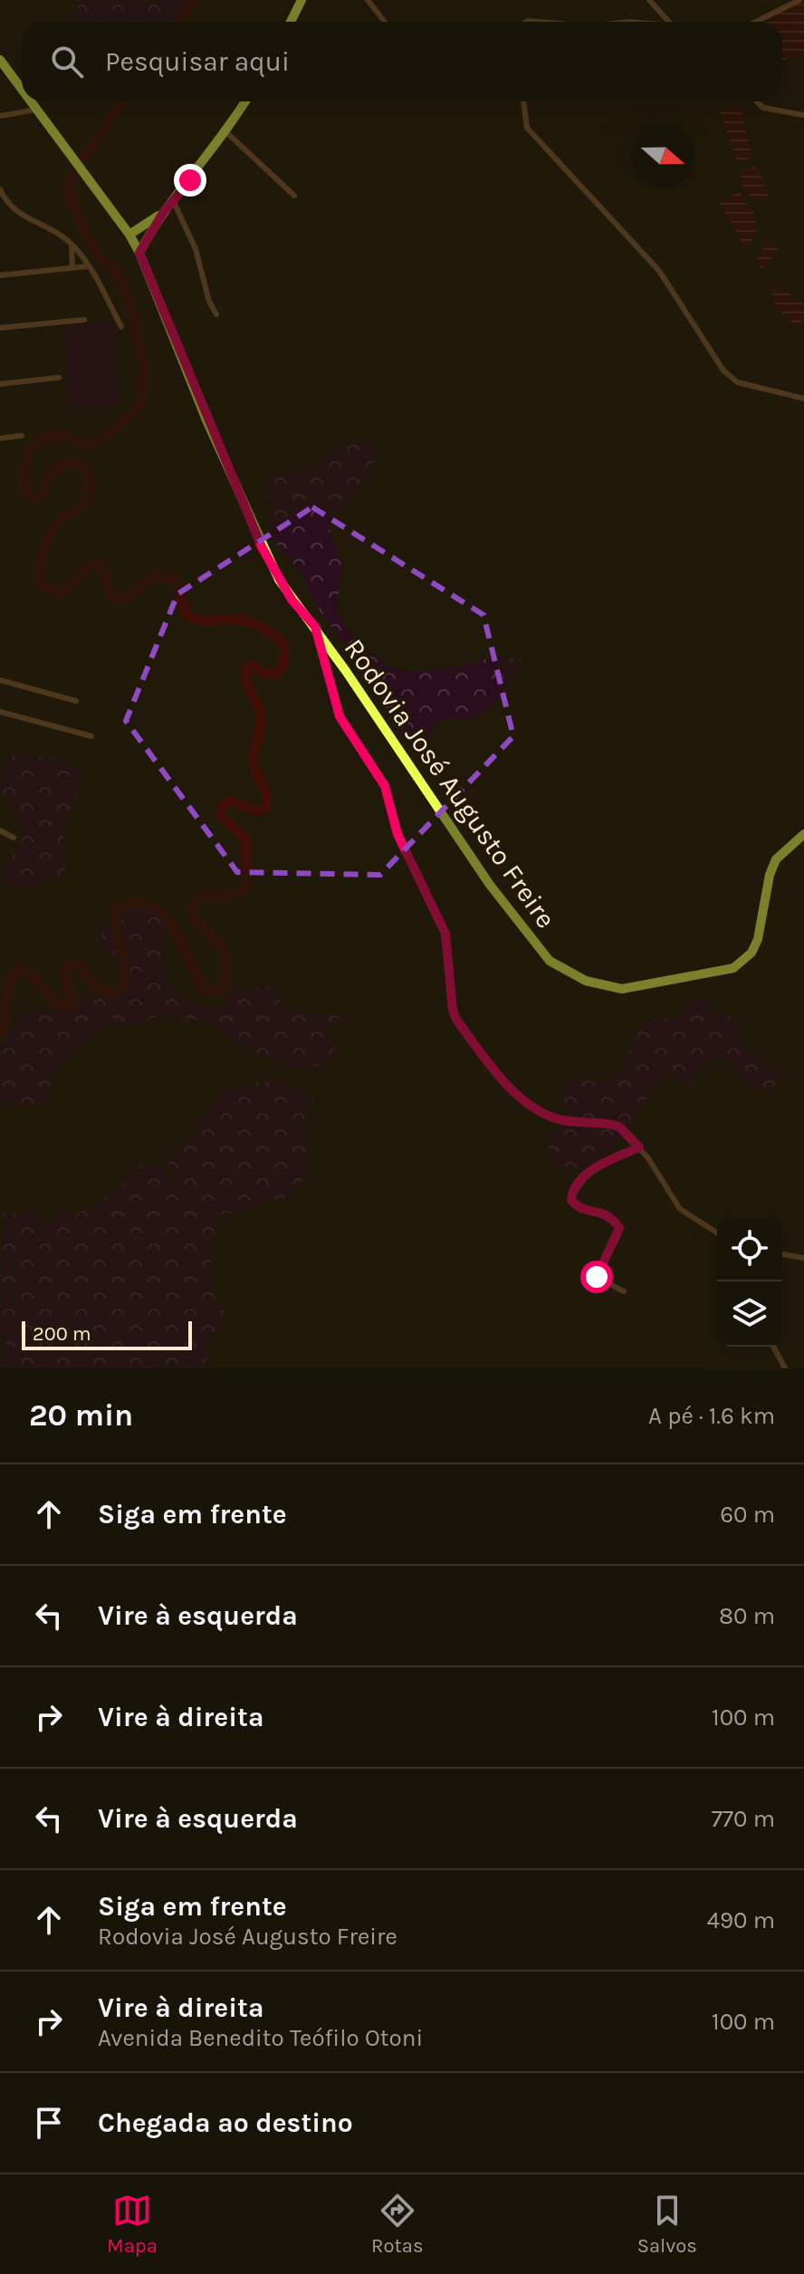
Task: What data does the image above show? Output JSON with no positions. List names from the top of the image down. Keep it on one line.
{"streets":{"main road":["Rodovia José Augusto Freire"]},"scale_bar":"200 m","north":"right","page":{"search":"Pesquisar aqui","scale":"200 m","heading":["20 min","A pé · 1.6 km"],"list":[["Siga em frente","60 m"],["Vire à esquerda","80 m"],["Vire à direita","100 m"],["Vire à esquerda","770 m"],["Siga em frente","Rodovia José Augusto Freire","490 m"],["Vire à direita","Avenida Benedito Teófilo Otoni","100 m"],"Chegada ao destino"],"nav":["Mapa","Rotas","Salvos"]}}
